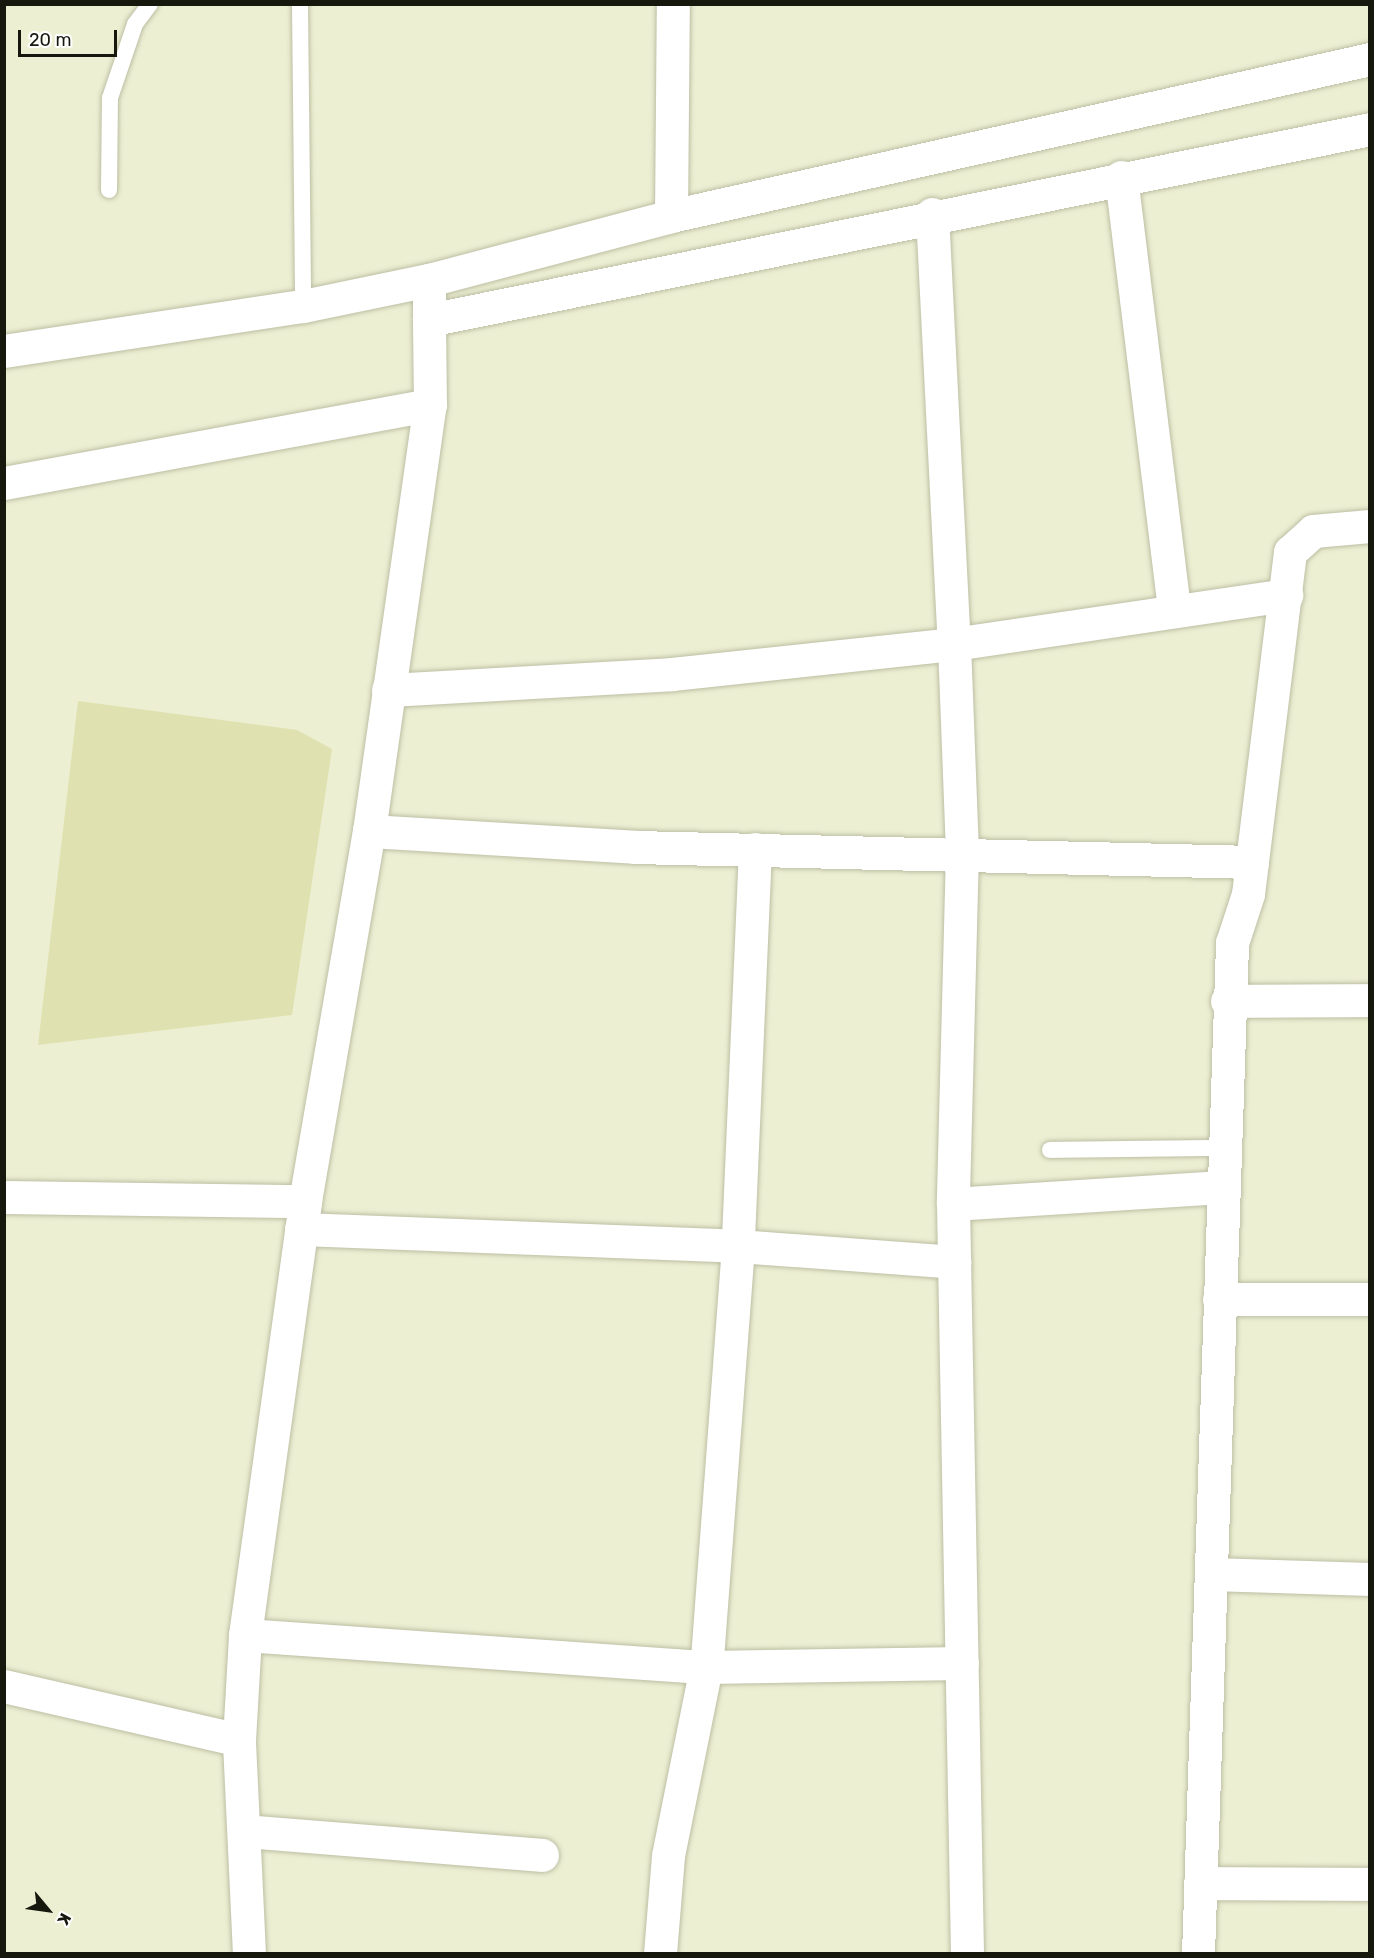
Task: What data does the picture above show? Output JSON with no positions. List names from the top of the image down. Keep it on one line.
{"scale_bar":"20 m","north":"bottom right"}
